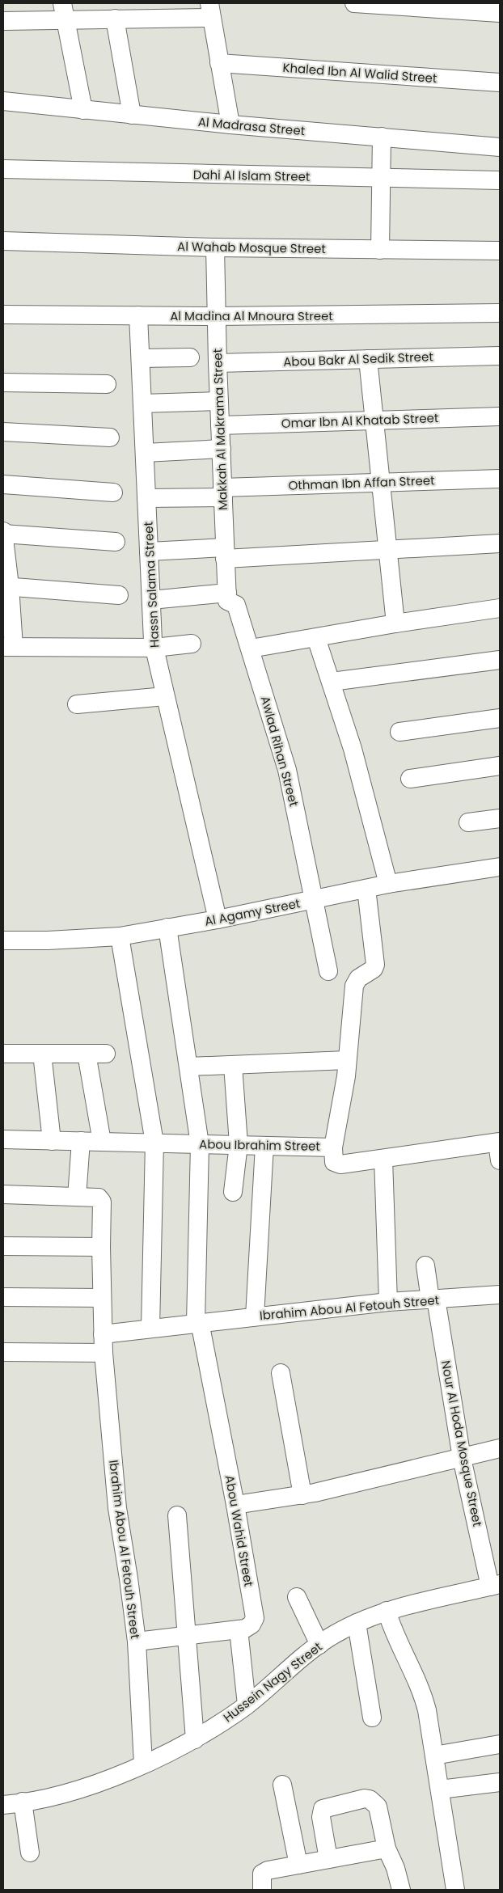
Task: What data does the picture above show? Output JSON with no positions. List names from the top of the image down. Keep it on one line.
{"streets":{"street":["Khaled Ibn Al Walid Street","Al Madrasa Street","Dahi Al Islam Street","Al Wahab Mosque Street","Al Madina Al Mnoura Street","Abou Bakr Al Sedik Street","Omar Ibn Al Khatab Street","Makkah Al Makrama Street","Othman Ibn Affan Street","Hassn Salama Street","Awlad Rihan Street","Al Agamy Street","Abou Ibrahim Street","Ibrahim Abou Al Fetouh Street","Nour Al Hoda Mosque Street","Abou Wahid Street","Hussein Nagy Street"]},"crossings":[["Al Wahab Mosque Street","Makkah Al Makrama Street"],["Al Madina Al Mnoura Street","Makkah Al Makrama Street"],["Al Madina Al Mnoura Street","Hassn Salama Street"],["Abou Bakr Al Sedik Street","Makkah Al Makrama Street"],["Omar Ibn Al Khatab Street","Makkah Al Makrama Street"],["Makkah Al Makrama Street","Othman Ibn Affan Street"],["Makkah Al Makrama Street","Awlad Rihan Street"],["Othman Ibn Affan Street","Hassn Salama Street"],["Hassn Salama Street","Al Agamy Street"],["Awlad Rihan Street","Al Agamy Street"],["Al Agamy Street","Abou Wahid Street"],["Abou Ibrahim Street","Abou Wahid Street"],["Ibrahim Abou Al Fetouh Street","Nour Al Hoda Mosque Street"],["Ibrahim Abou Al Fetouh Street","Abou Wahid Street"],["Ibrahim Abou Al Fetouh Street","Hussein Nagy Street"],["Nour Al Hoda Mosque Street","Hussein Nagy Street"]]}
